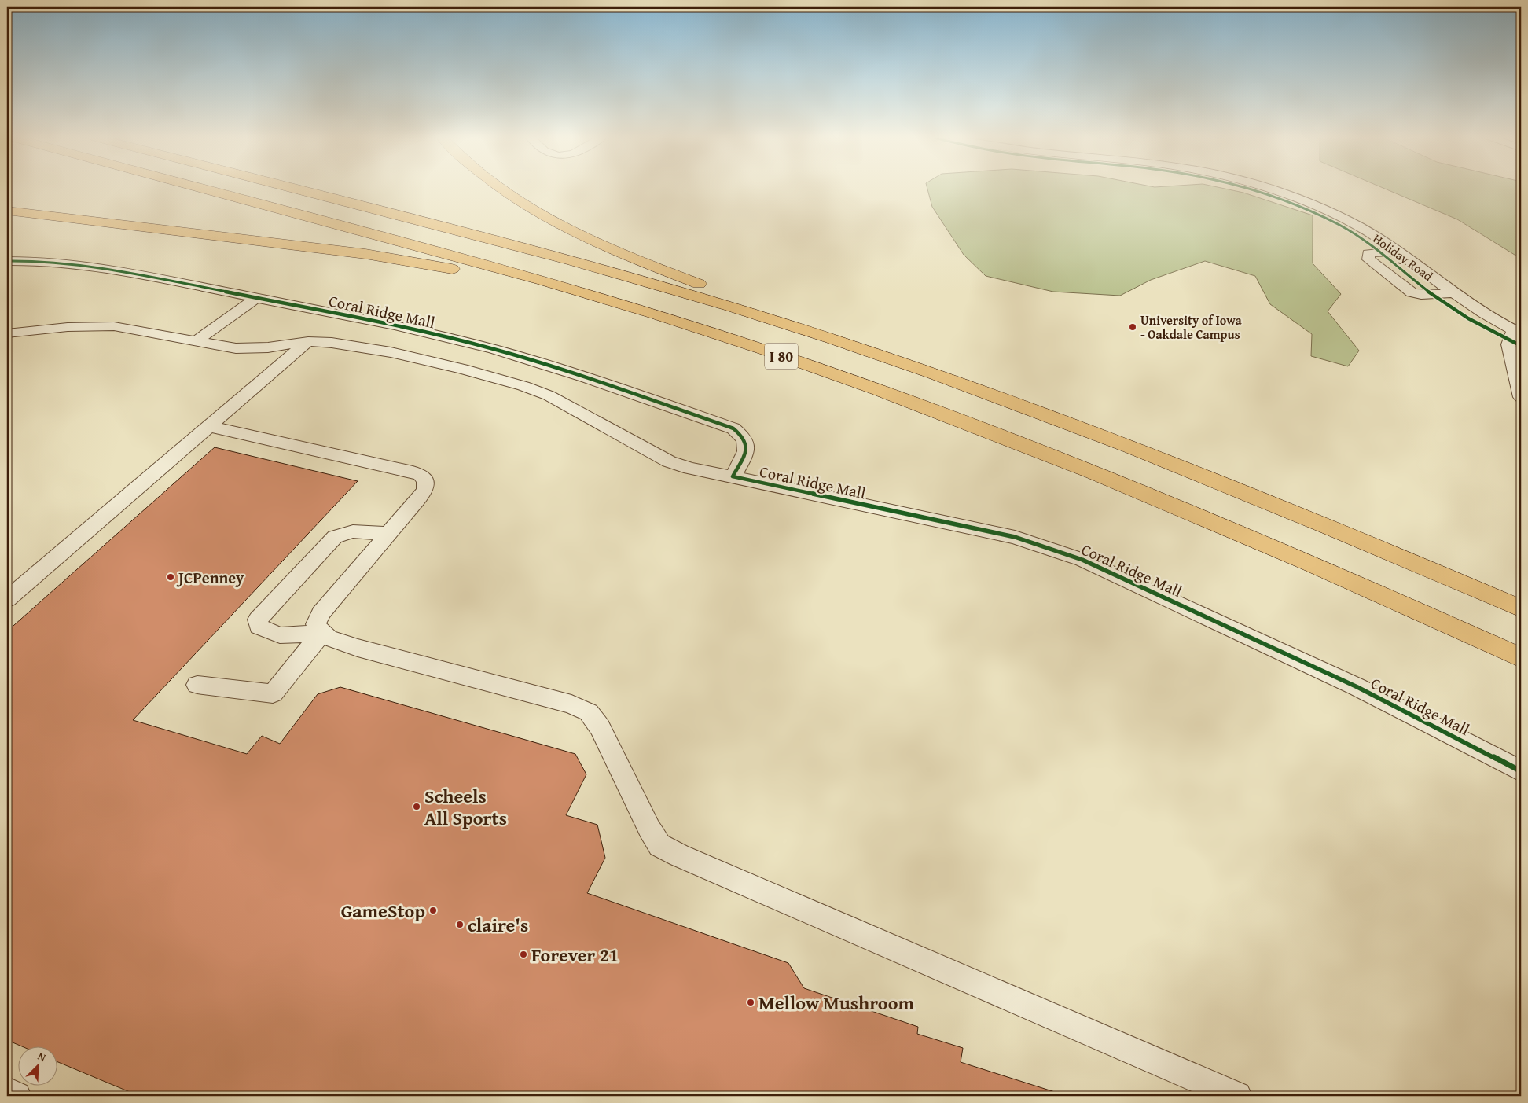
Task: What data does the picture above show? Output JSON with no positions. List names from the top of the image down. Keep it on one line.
{"streets":{"highway":["I 80"],"street":["Holiday Road","Coral Ridge Mall"]},"places":["University of Iowa - Oakdale Campus","JCPenney","Scheels All Sports","GameStop","claire's","Forever 21","Mellow Mushroom"],"north":"top right"}
